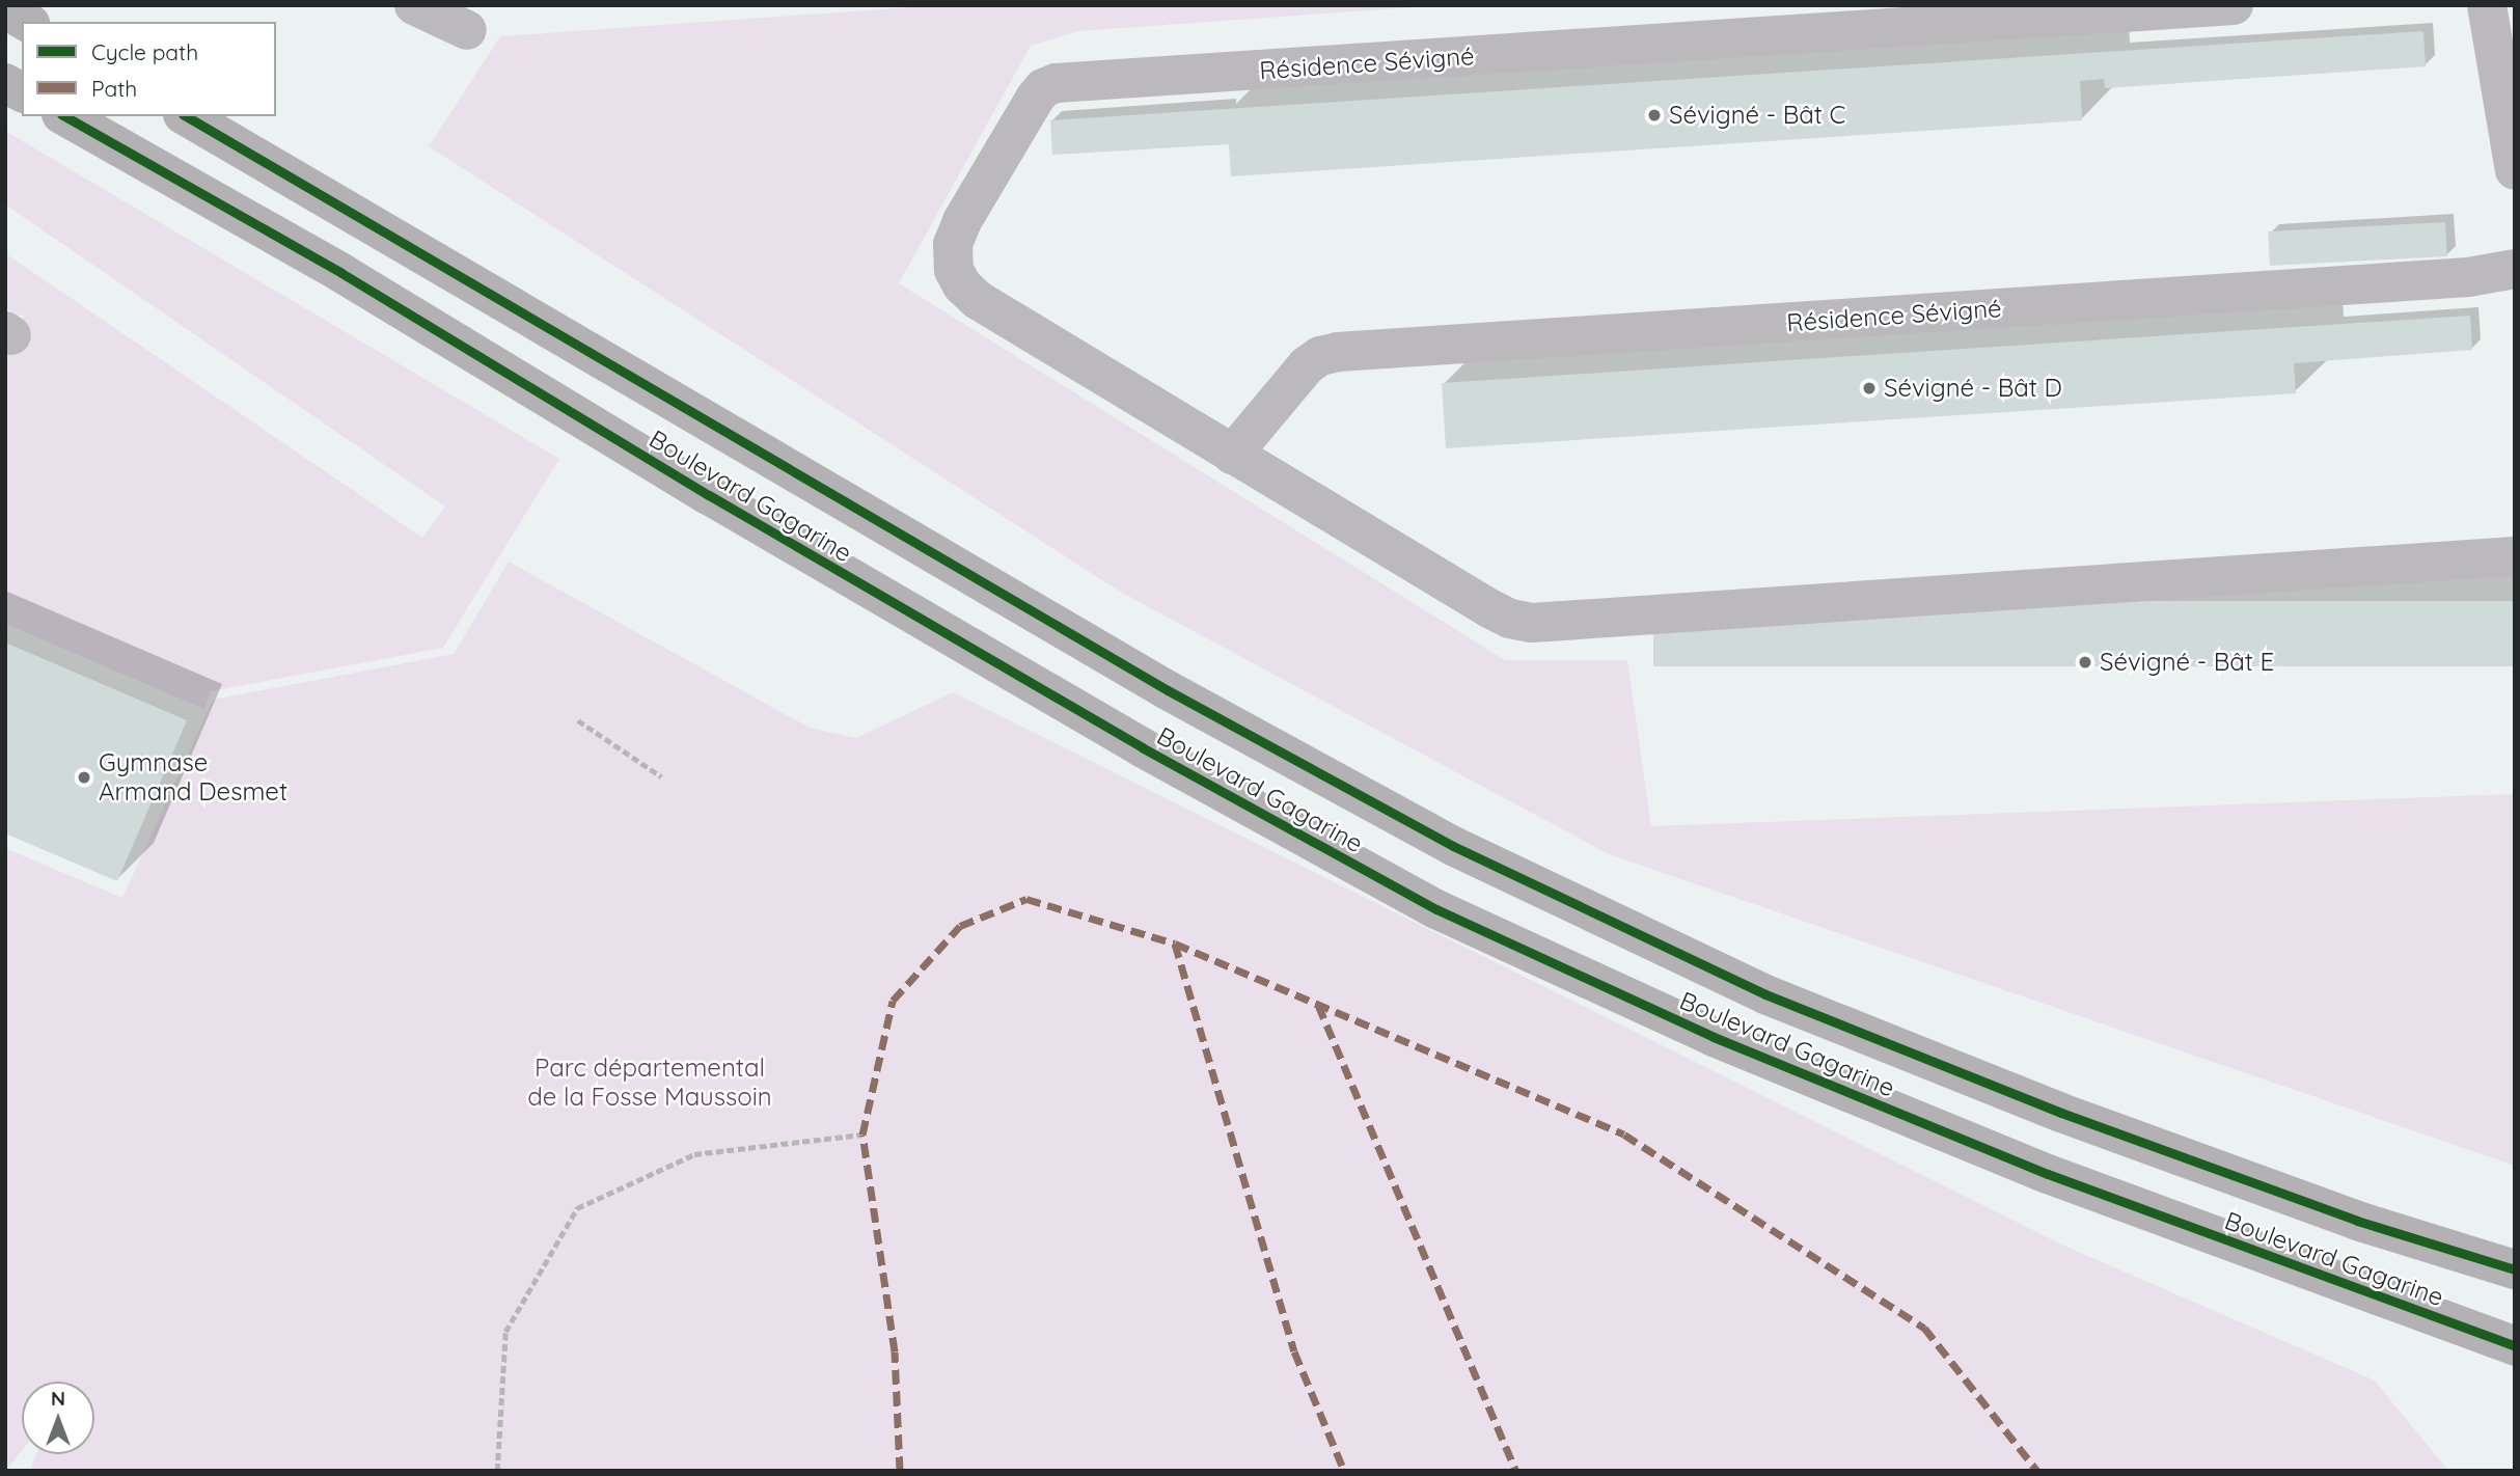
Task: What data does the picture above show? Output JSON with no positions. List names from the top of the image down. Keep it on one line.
{"streets":{"main road":["Boulevard Gagarine"],"street":["Résidence Sévigné"]},"parks":["Parc départemental de la Fosse Maussoin"],"places":["Sévigné - Bât C","Sévigné - Bât D","Sévigné - Bât E","Gymnase Armand Desmet"],"legend":["Cycle path","Path"],"north":"top"}
